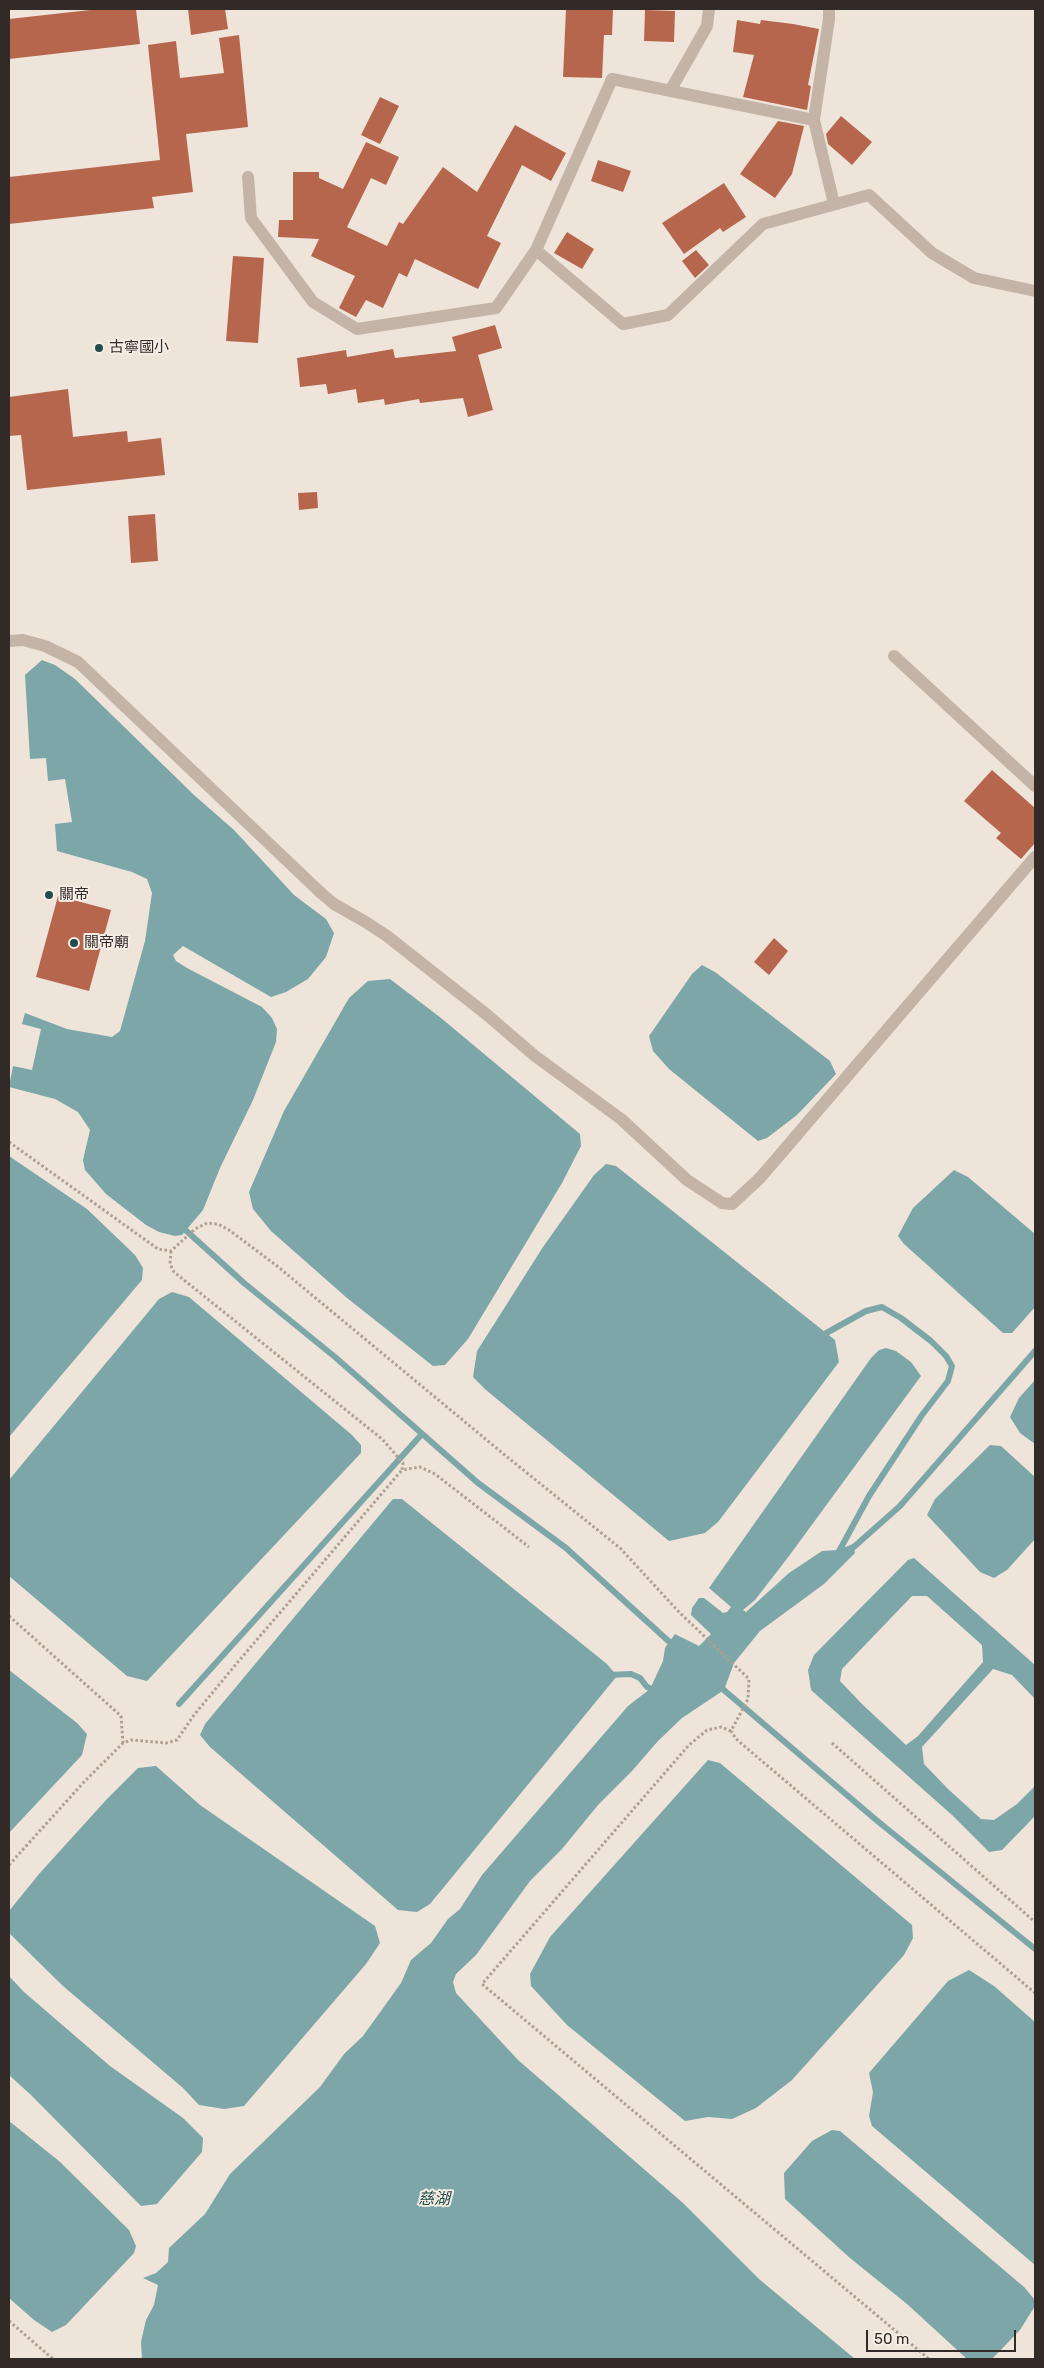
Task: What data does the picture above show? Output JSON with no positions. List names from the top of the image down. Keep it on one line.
{"water":["慈湖"],"places":["古寧國小","關帝","關帝廟"],"scale_bar":"50 m"}
